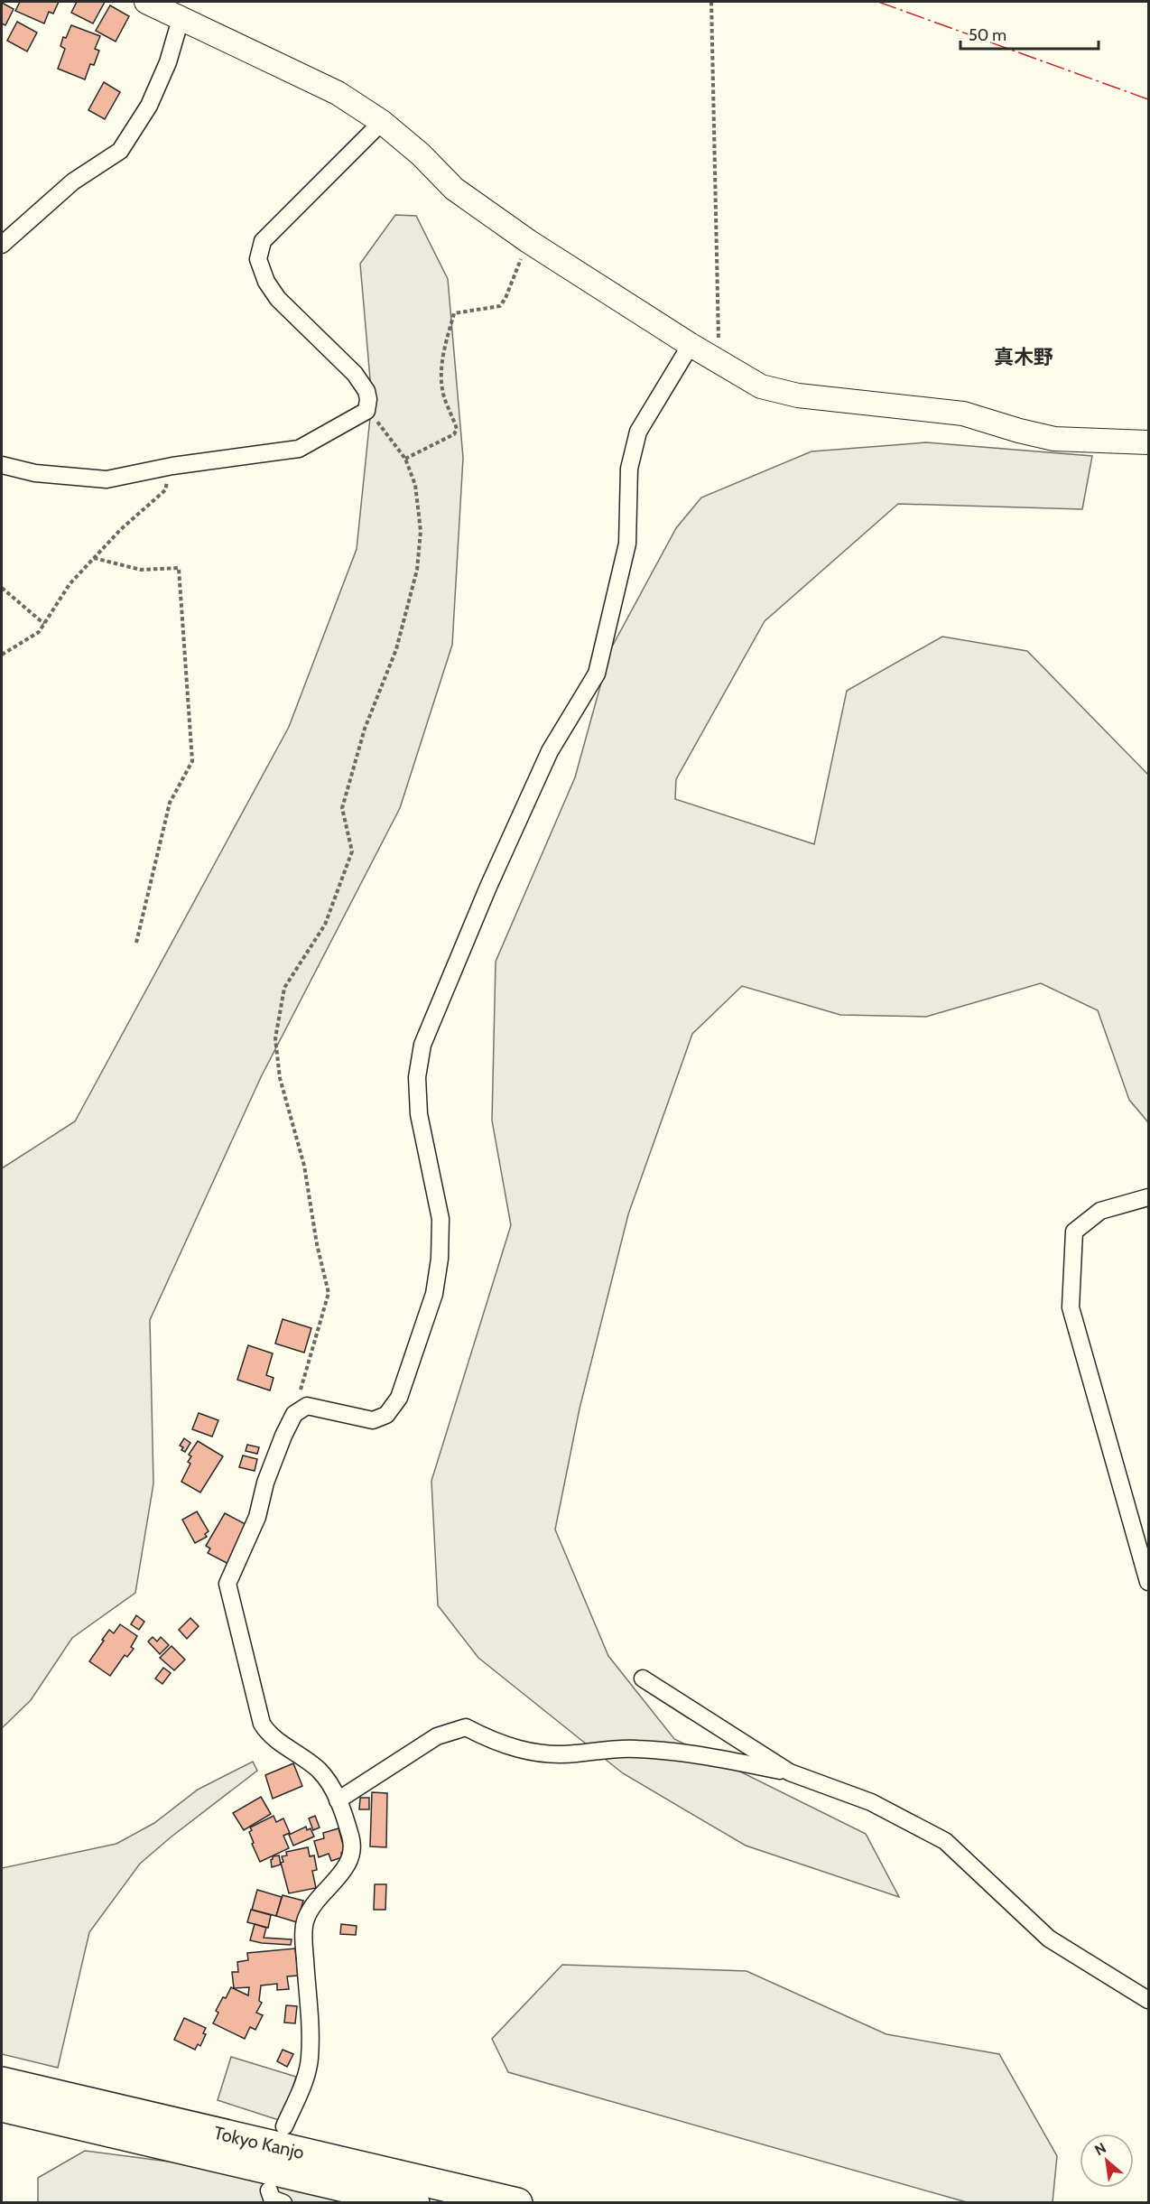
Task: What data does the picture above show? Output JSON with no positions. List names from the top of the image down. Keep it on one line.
{"streets":{"highway":["Tokyo Kanjo"]},"districts":["真木野"],"scale_bar":"50 m","north":"top left"}
